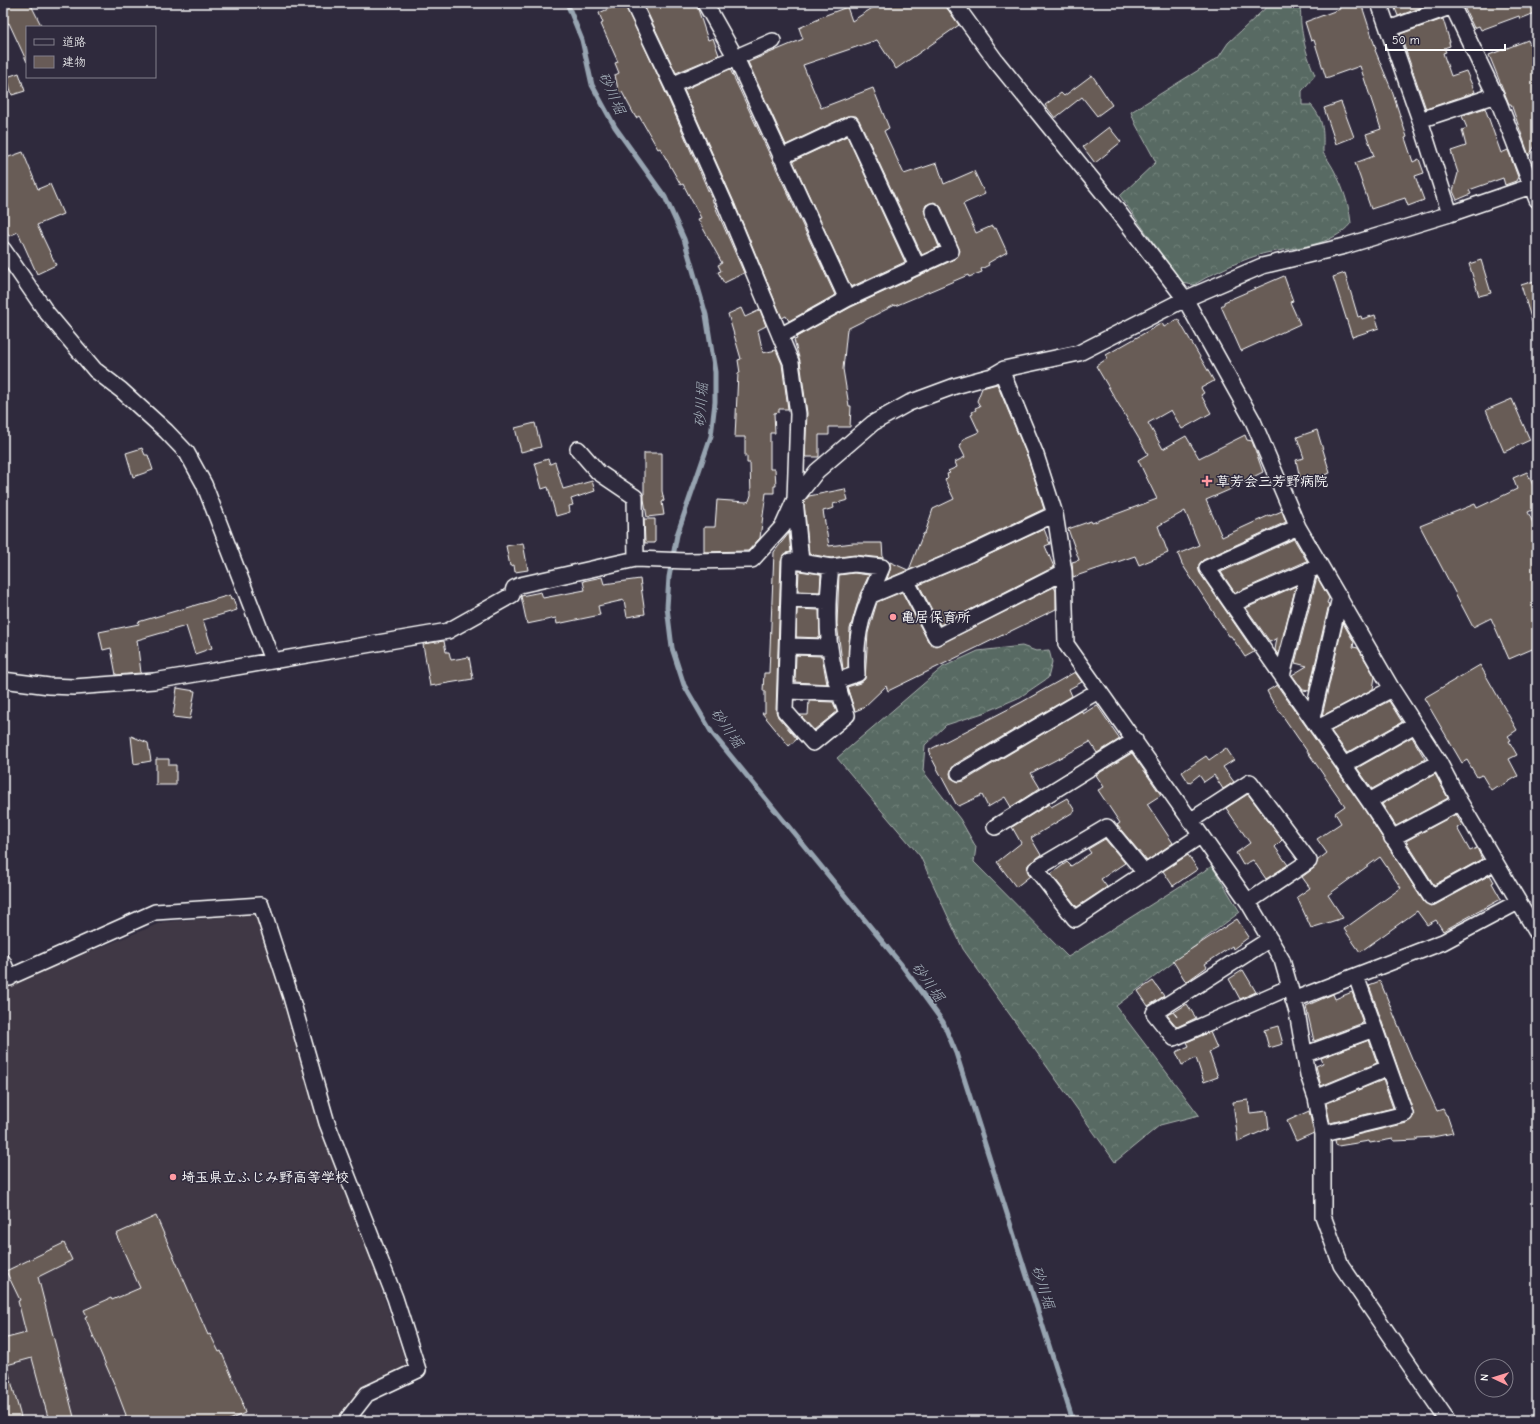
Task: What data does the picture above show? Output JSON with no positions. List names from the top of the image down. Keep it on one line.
{"water":["砂川堀"],"places":{"health":["草芳会三芳野病院"],"other":["亀居保育所","埼玉県立ふじみ野高等学校"]},"legend":["道路","建物"],"scale_bar":"50 m","north":"left"}
